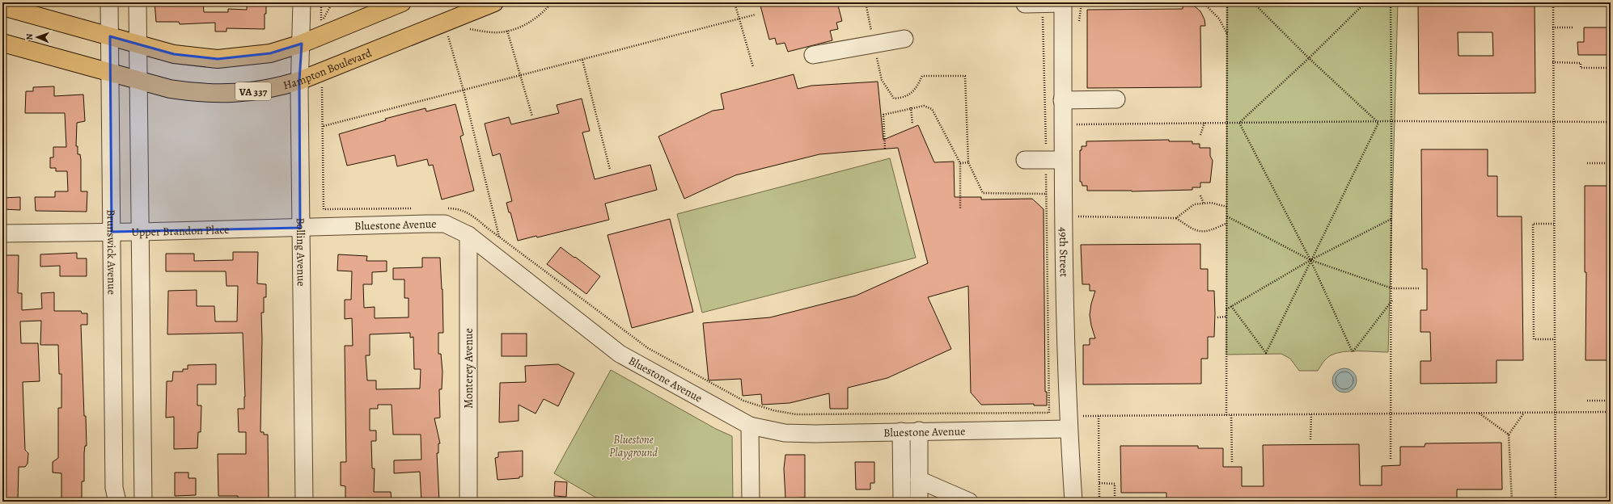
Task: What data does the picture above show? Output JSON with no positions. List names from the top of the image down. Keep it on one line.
{"streets":{"main road":["Hampton Boulevard","VA 337"],"street":["Bluestone Avenue","Upper Brandon Place","Brunswick Avenue","Bolling Avenue","49th Street","Monterey Avenue"]},"crossings":[["Hampton Boulevard","Brunswick Avenue"],["Hampton Boulevard","Bolling Avenue"],["Bluestone Avenue","Upper Brandon Place"],["Bluestone Avenue","Bolling Avenue"],["Bluestone Avenue","49th Street"],["Bluestone Avenue","Monterey Avenue"],["Upper Brandon Place","Brunswick Avenue"],["Upper Brandon Place","Bolling Avenue"]],"parks":["Bluestone Playground"],"north":"left"}
